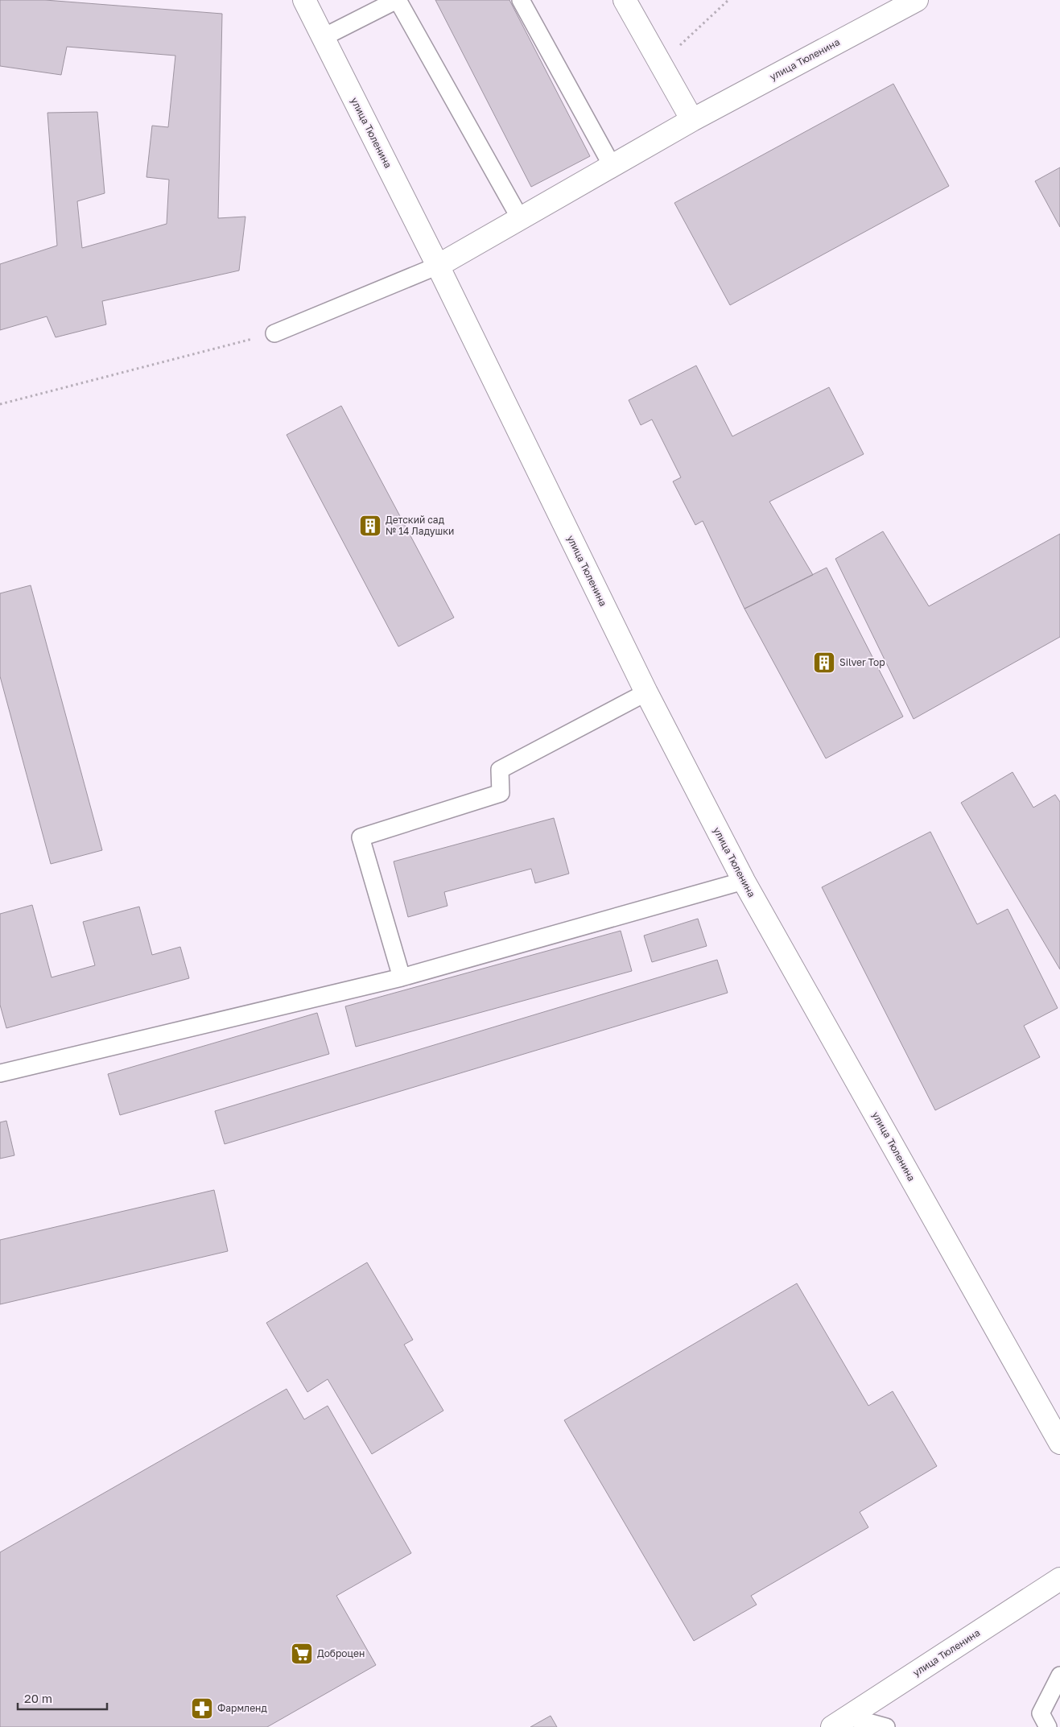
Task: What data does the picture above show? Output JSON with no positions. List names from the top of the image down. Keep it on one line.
{"streets":{"street":["улица Тюленина"]},"places":{"building":["Детский сад № 14 Ладушки","Silver Top"],"supermarket":["Доброцен"],"pharmacy":["Фармленд"]},"scale_bar":"20 m"}
